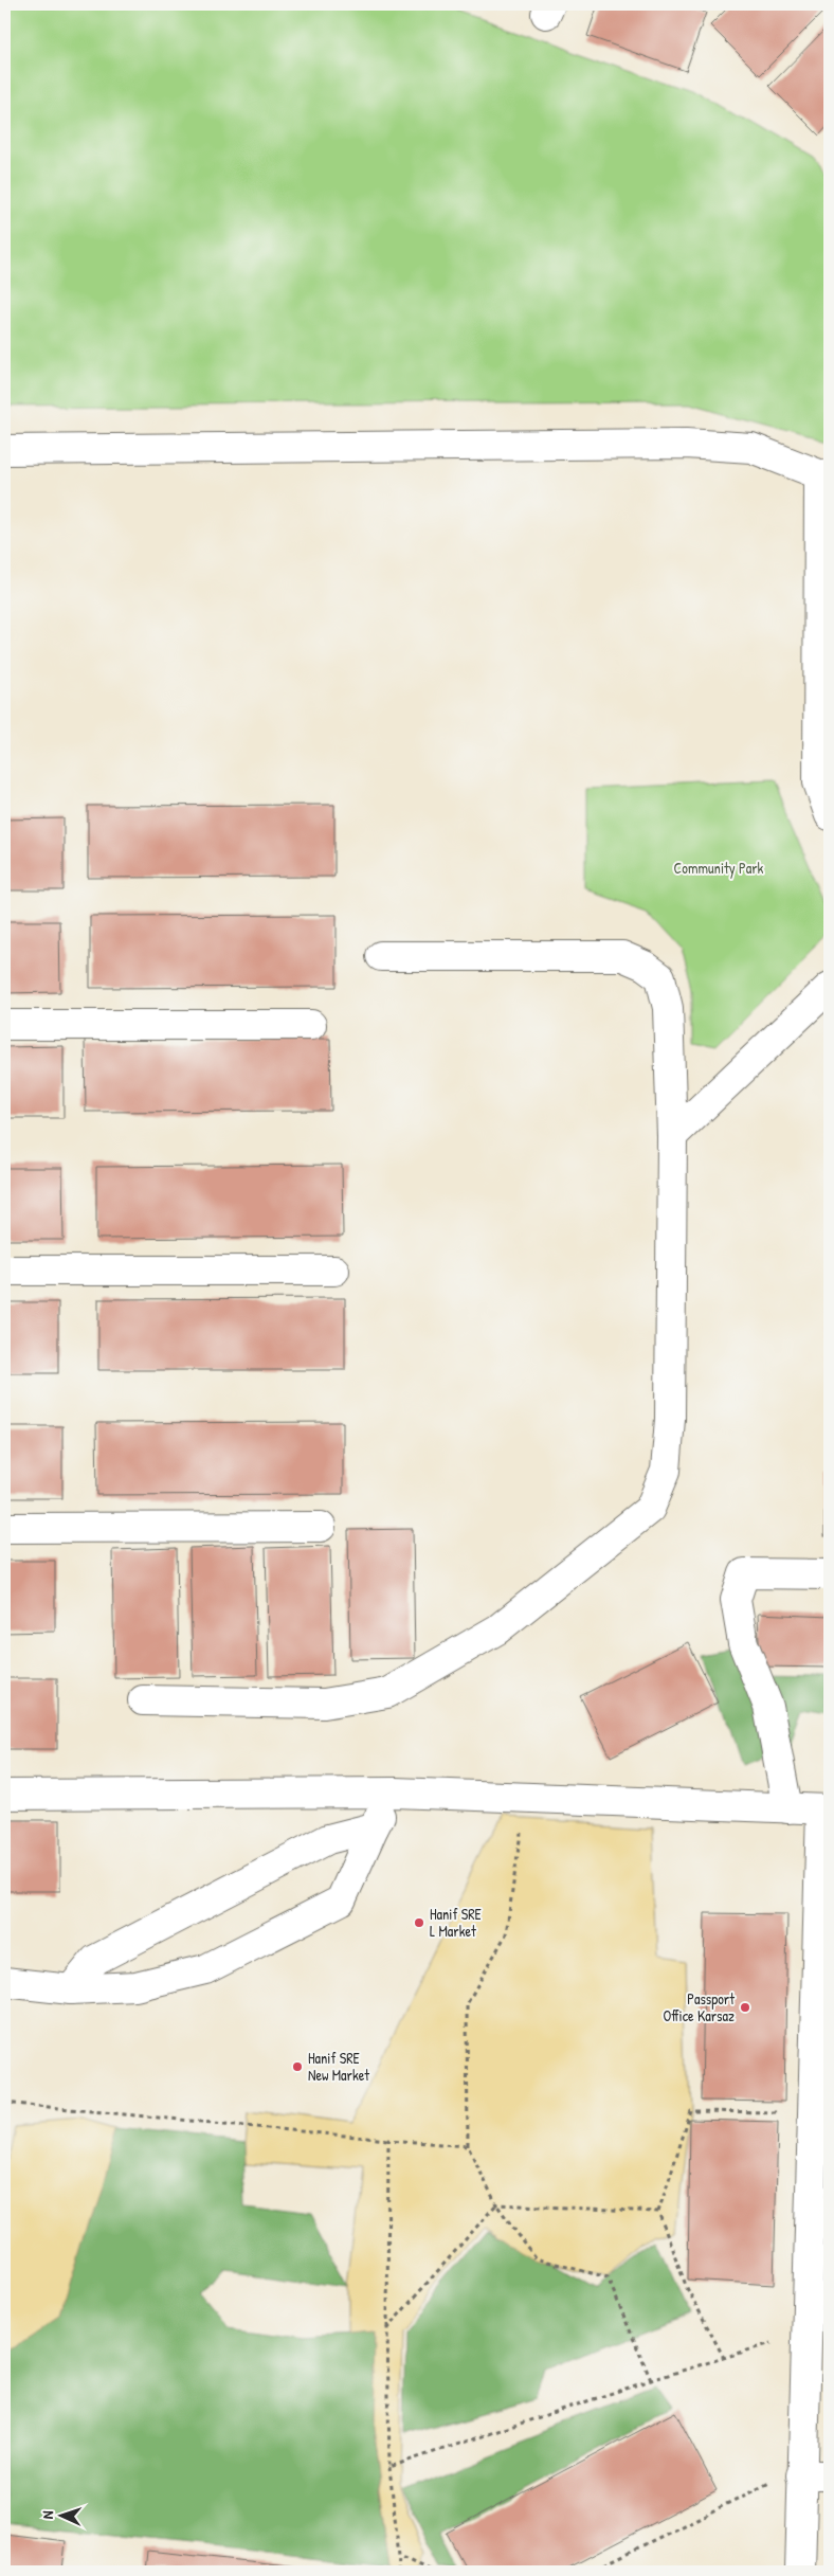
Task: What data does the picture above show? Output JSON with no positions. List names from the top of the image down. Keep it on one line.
{"parks":["Community Park"],"places":["Hanif SRE L Market","Passport Office Karsaz","Hanif SRE New Market"],"north":"left"}
